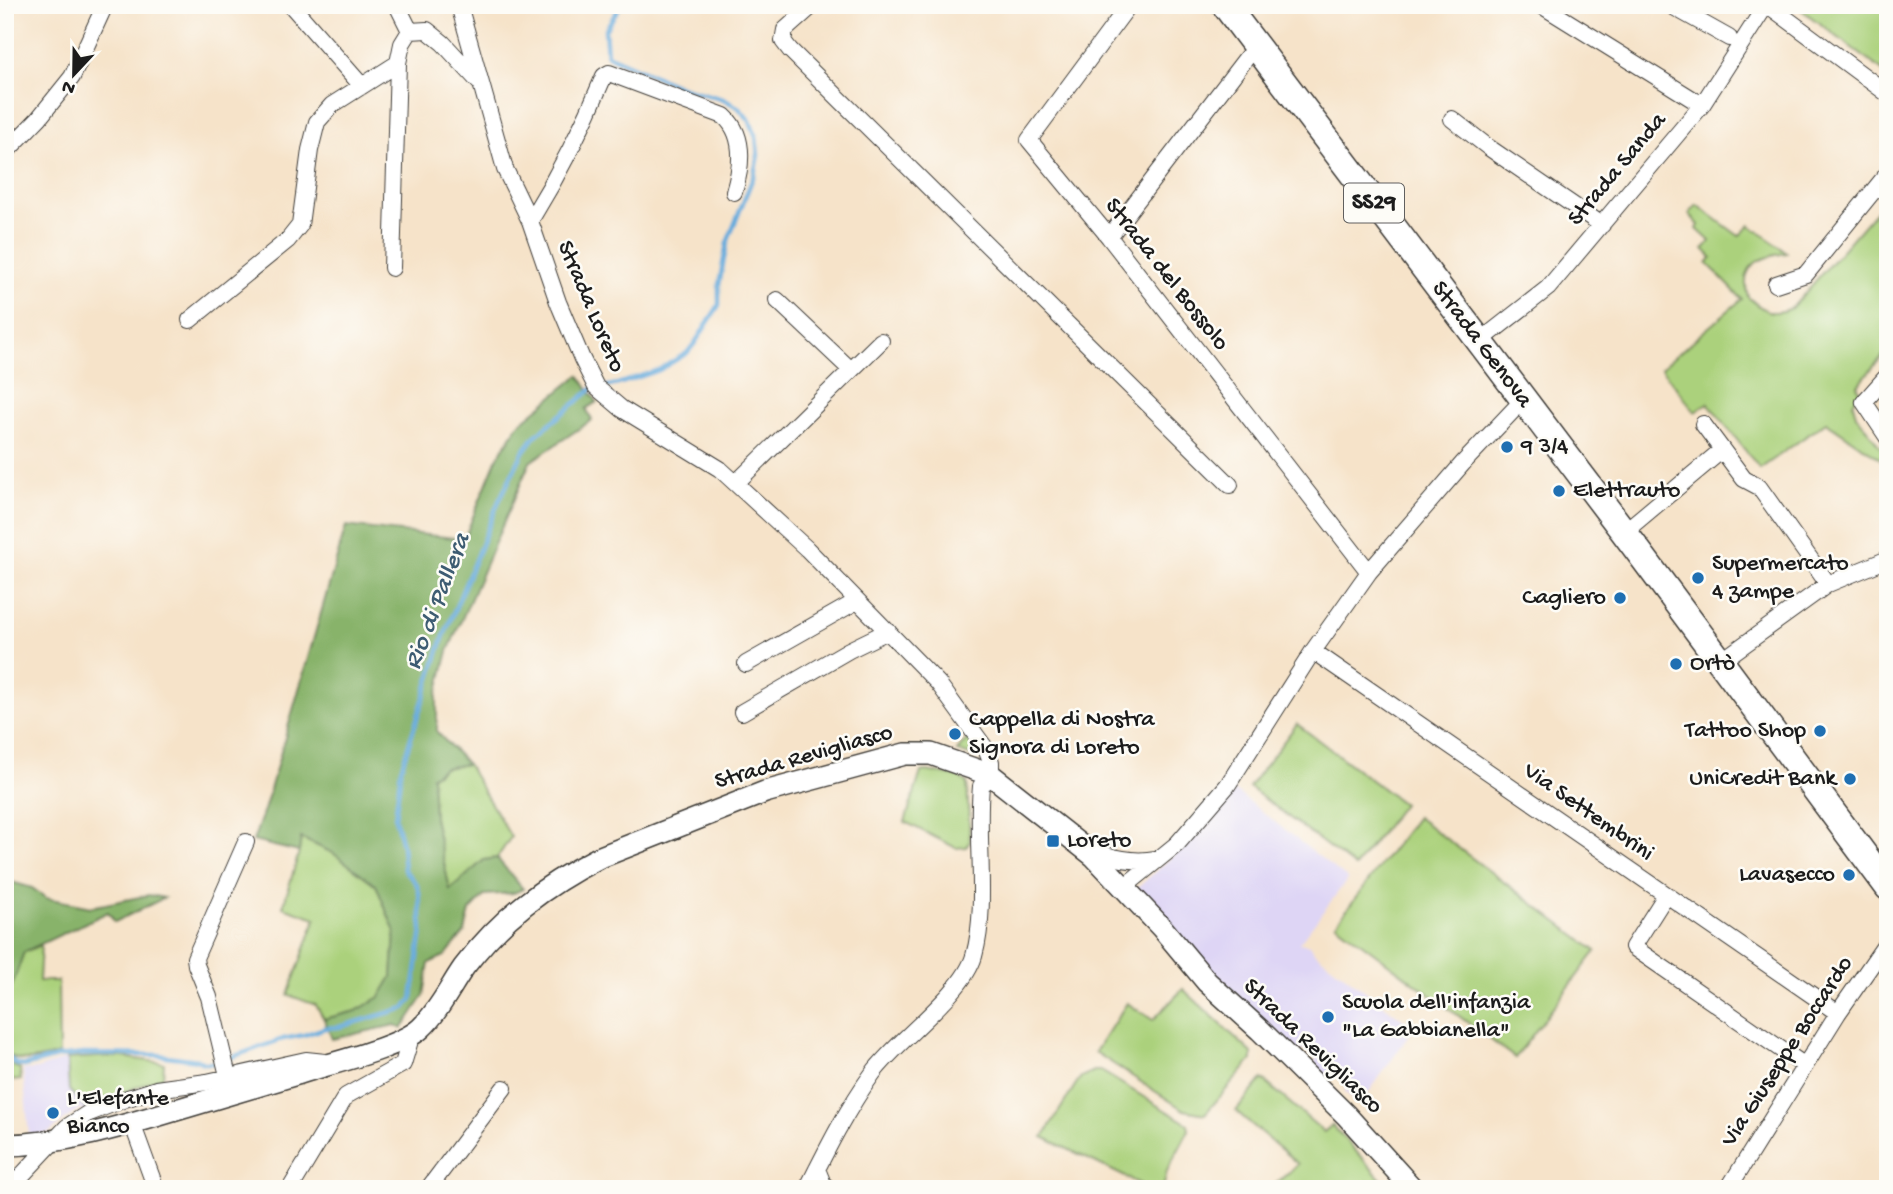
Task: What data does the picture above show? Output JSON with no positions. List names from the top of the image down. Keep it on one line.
{"streets":{"main road":["SS29","Strada Genova"],"street":["Strada Sanda","Strada del Bossolo","Strada Loreto","Strada Revigliasco","Via Settembrini","Via Giuseppe Boccardo"]},"crossings":[["Strada Sanda","Strada Genova"],["Strada Loreto","Strada Revigliasco"],["Via Settembrini","Via Giuseppe Boccardo"]],"water":["Rio di Pallera"],"places":{"other":["9 3/4","Elettrauto","Supermercato 4 zampe","Cagliero","Ortò","Tattoo Shop","Cappella di Nostra Signora di Loreto","UniCredit Bank","Lavasecco","Scuola dell'infanzia \"La Gabbianella\"","L'Elefante Bianco"],"transit":["Loreto"]},"north":"bottom"}
